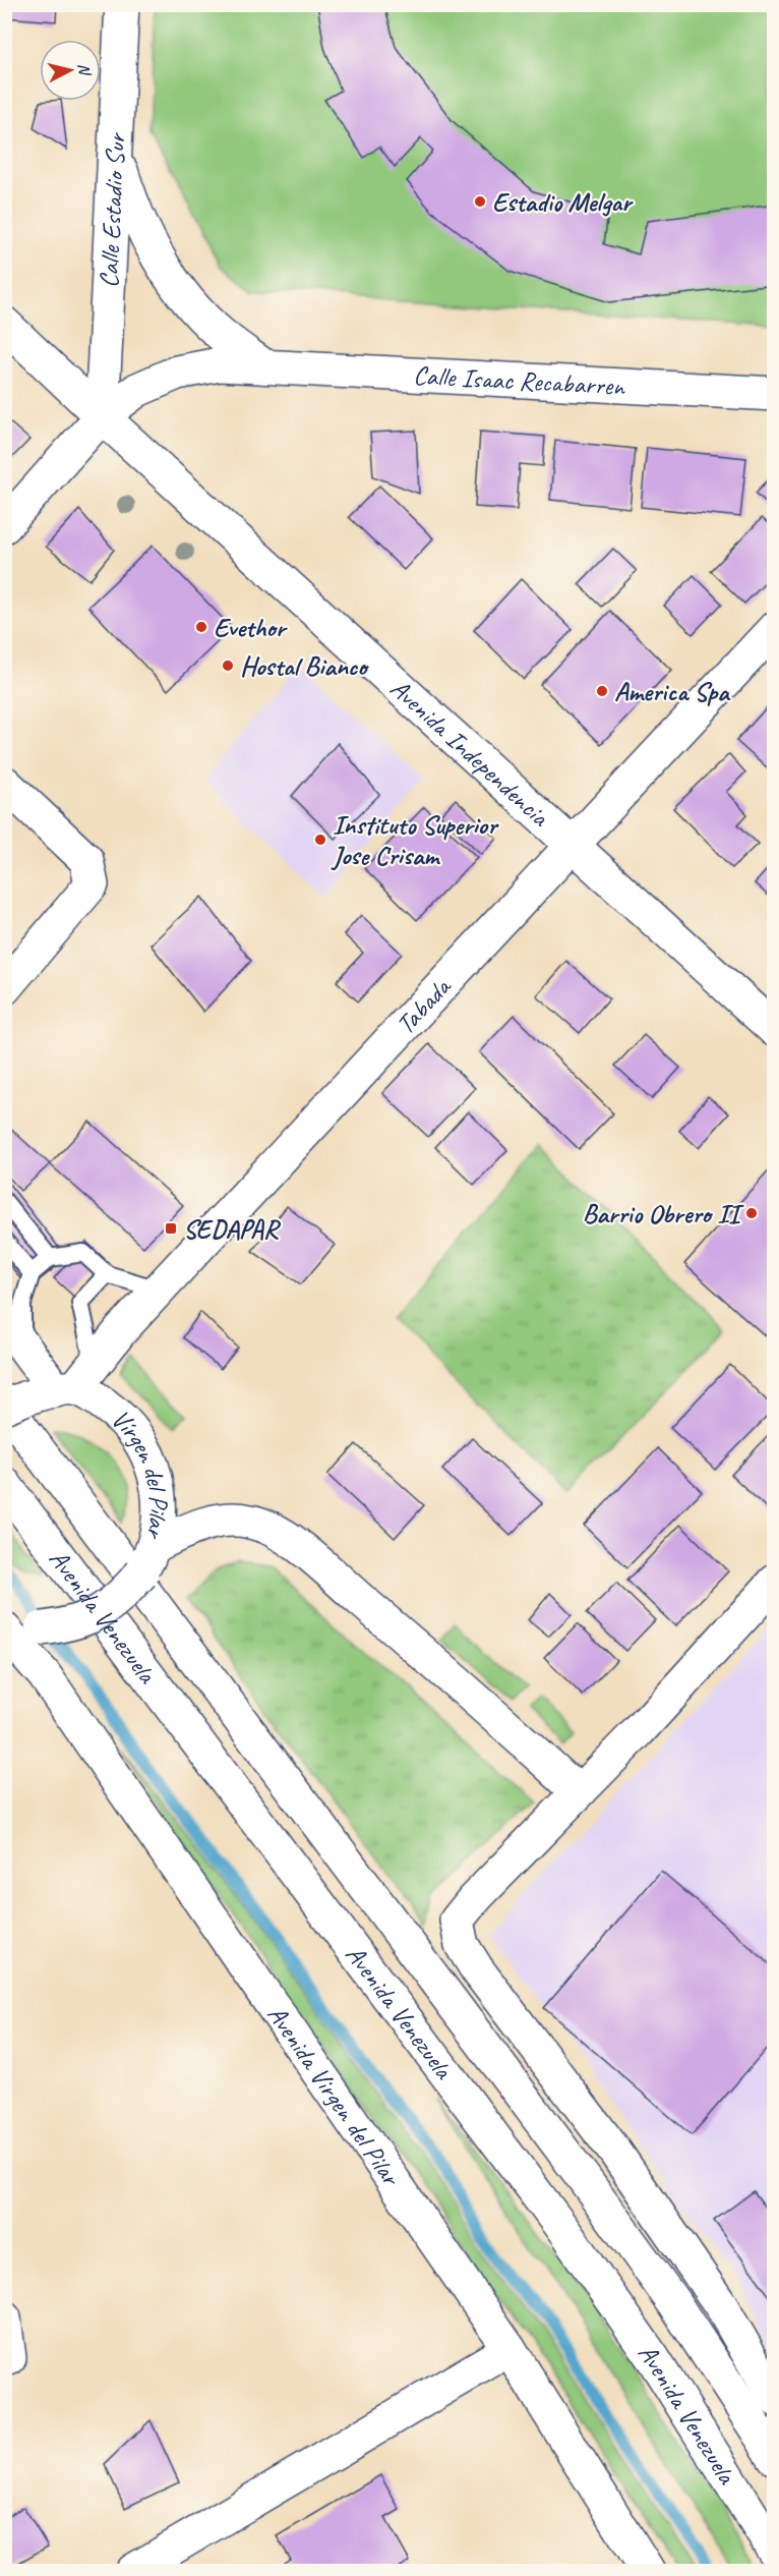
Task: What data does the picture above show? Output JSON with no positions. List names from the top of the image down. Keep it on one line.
{"streets":{"main road":["Calle Estadio Sur","Calle Isaac Recabarren","Avenida Independencia","Tabada","Vírgen del Pilar","Avenida Venezuela","Avenida Virgen del Pilar"]},"crossings":[["Calle Estadio Sur","Calle Isaac Recabarren"],["Calle Estadio Sur","Avenida Independencia"],["Calle Isaac Recabarren","Avenida Independencia"],["Avenida Independencia","Tabada"],["Tabada","Vírgen del Pilar"]],"places":{"other":["Estadio Melgar","Evethor","Hostal Bianco","America Spa","Instituto Superior Jose Crisam","Barrio Obrero II"],"transit":["SEDAPAR"]},"north":"right"}
